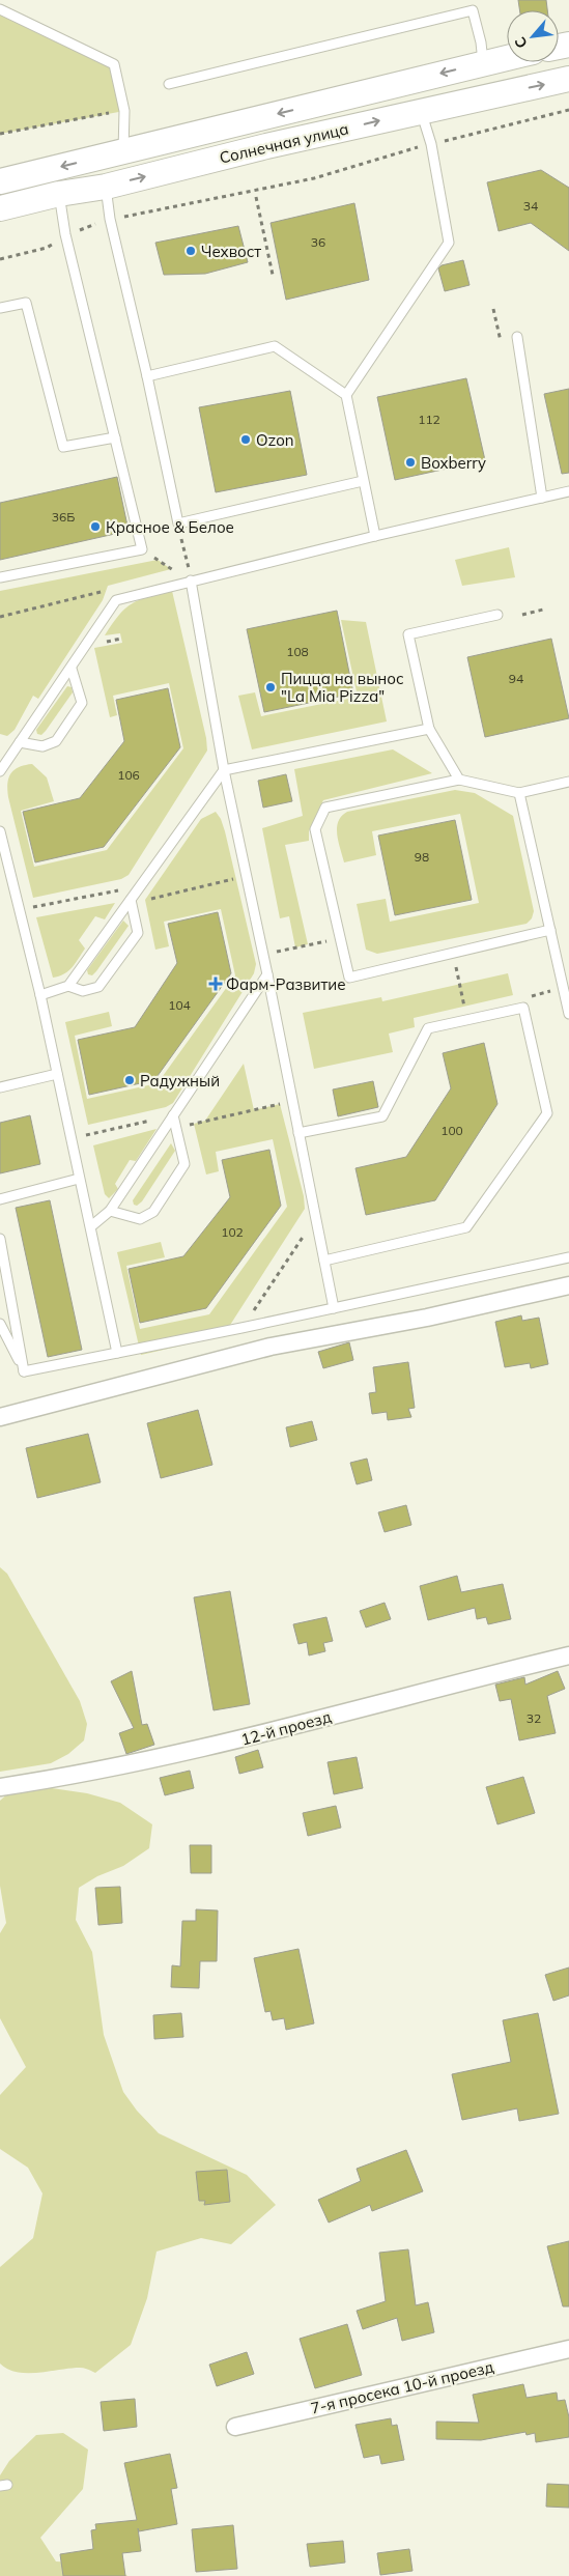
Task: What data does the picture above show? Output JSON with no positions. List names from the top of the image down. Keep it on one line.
{"streets":{"main road":["Солнечная улица"],"street":["12-й проезд","7-я просека 10-й проезд"]},"places":{"other":["Чехвост","Ozon","Boxberry","Красное & Белое","Пицца на вынос \"La Mia Pizza\"","Радужный"],"health":["Фарм-Развитие"]},"house_numbers":["34","36","112","36Б","108","94","106","98","104","100","102","32"],"north":"bottom left"}
